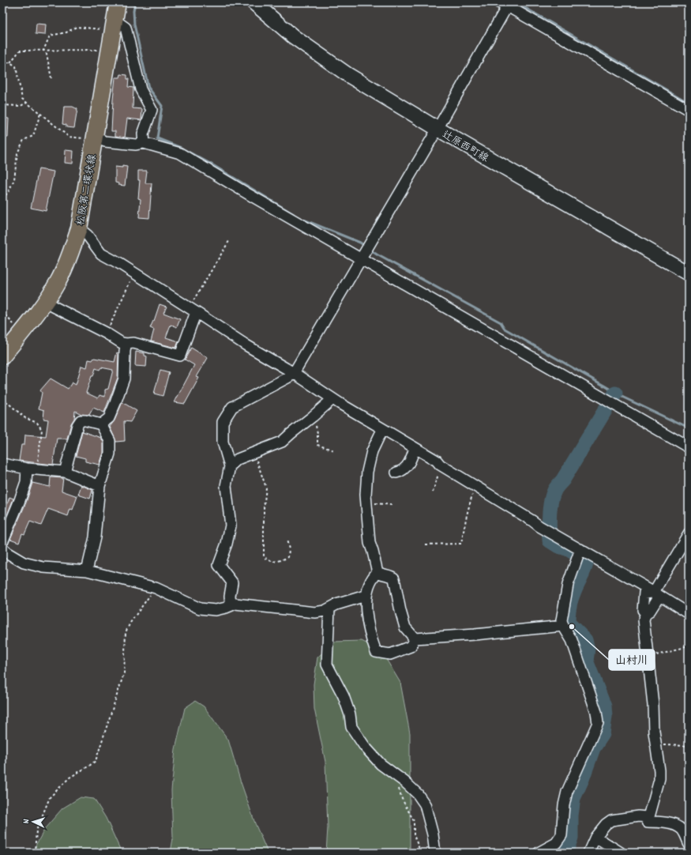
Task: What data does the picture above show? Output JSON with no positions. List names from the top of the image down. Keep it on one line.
{"streets":{"main road":["辻原西町線","松阪第二環状線"]},"places":["山村川"],"north":"left"}
